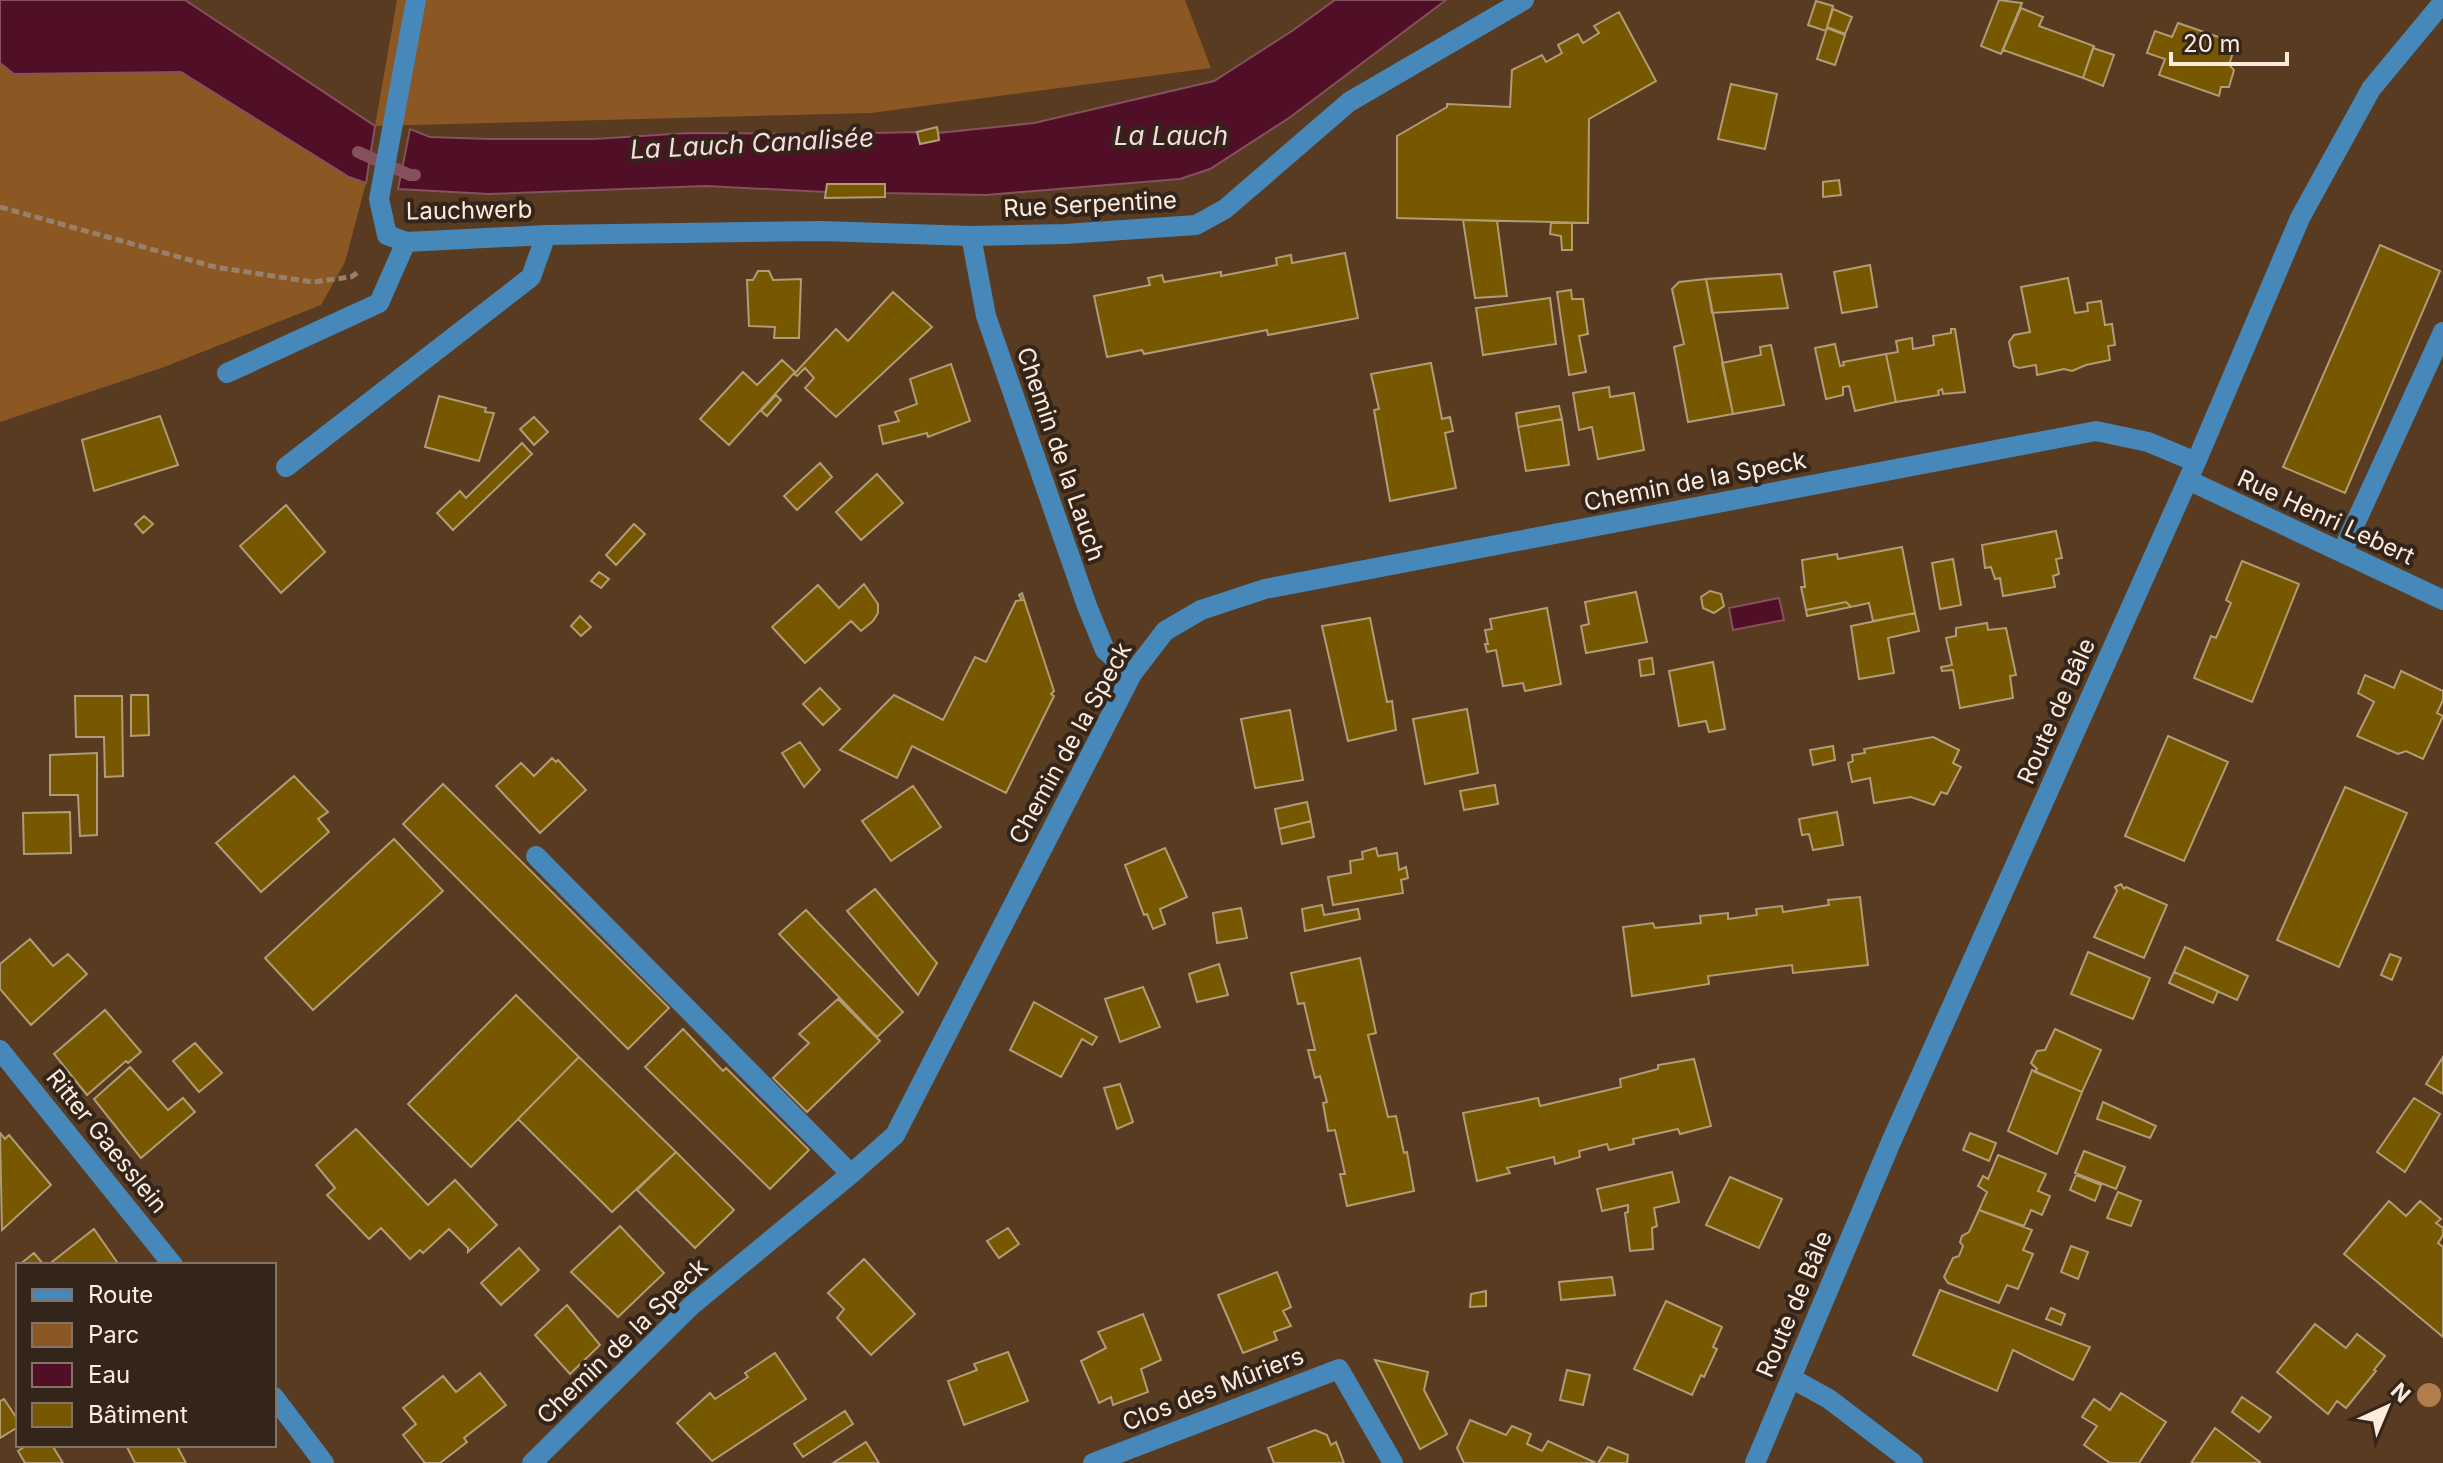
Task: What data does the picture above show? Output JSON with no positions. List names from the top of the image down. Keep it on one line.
{"streets":{"street":["Rue Serpentine","Lauchwerb","Chemin de la Lauch","Chemin de la Speck","Rue Henri Lebert","Route de Bâle","Ritter Gaesslein","Clos des Mûriers"]},"crossings":[["Rue Serpentine","Lauchwerb"],["Rue Serpentine","Chemin de la Lauch"],["Lauchwerb","Chemin de la Lauch"],["Chemin de la Lauch","Chemin de la Speck"],["Chemin de la Speck","Rue Henri Lebert"],["Chemin de la Speck","Route de Bâle"],["Rue Henri Lebert","Route de Bâle"]],"water":["La Lauch","La Lauch Canalisée"],"legend":["Route","Parc","Eau","Bâtiment"],"scale_bar":"20 m","north":"top right"}
